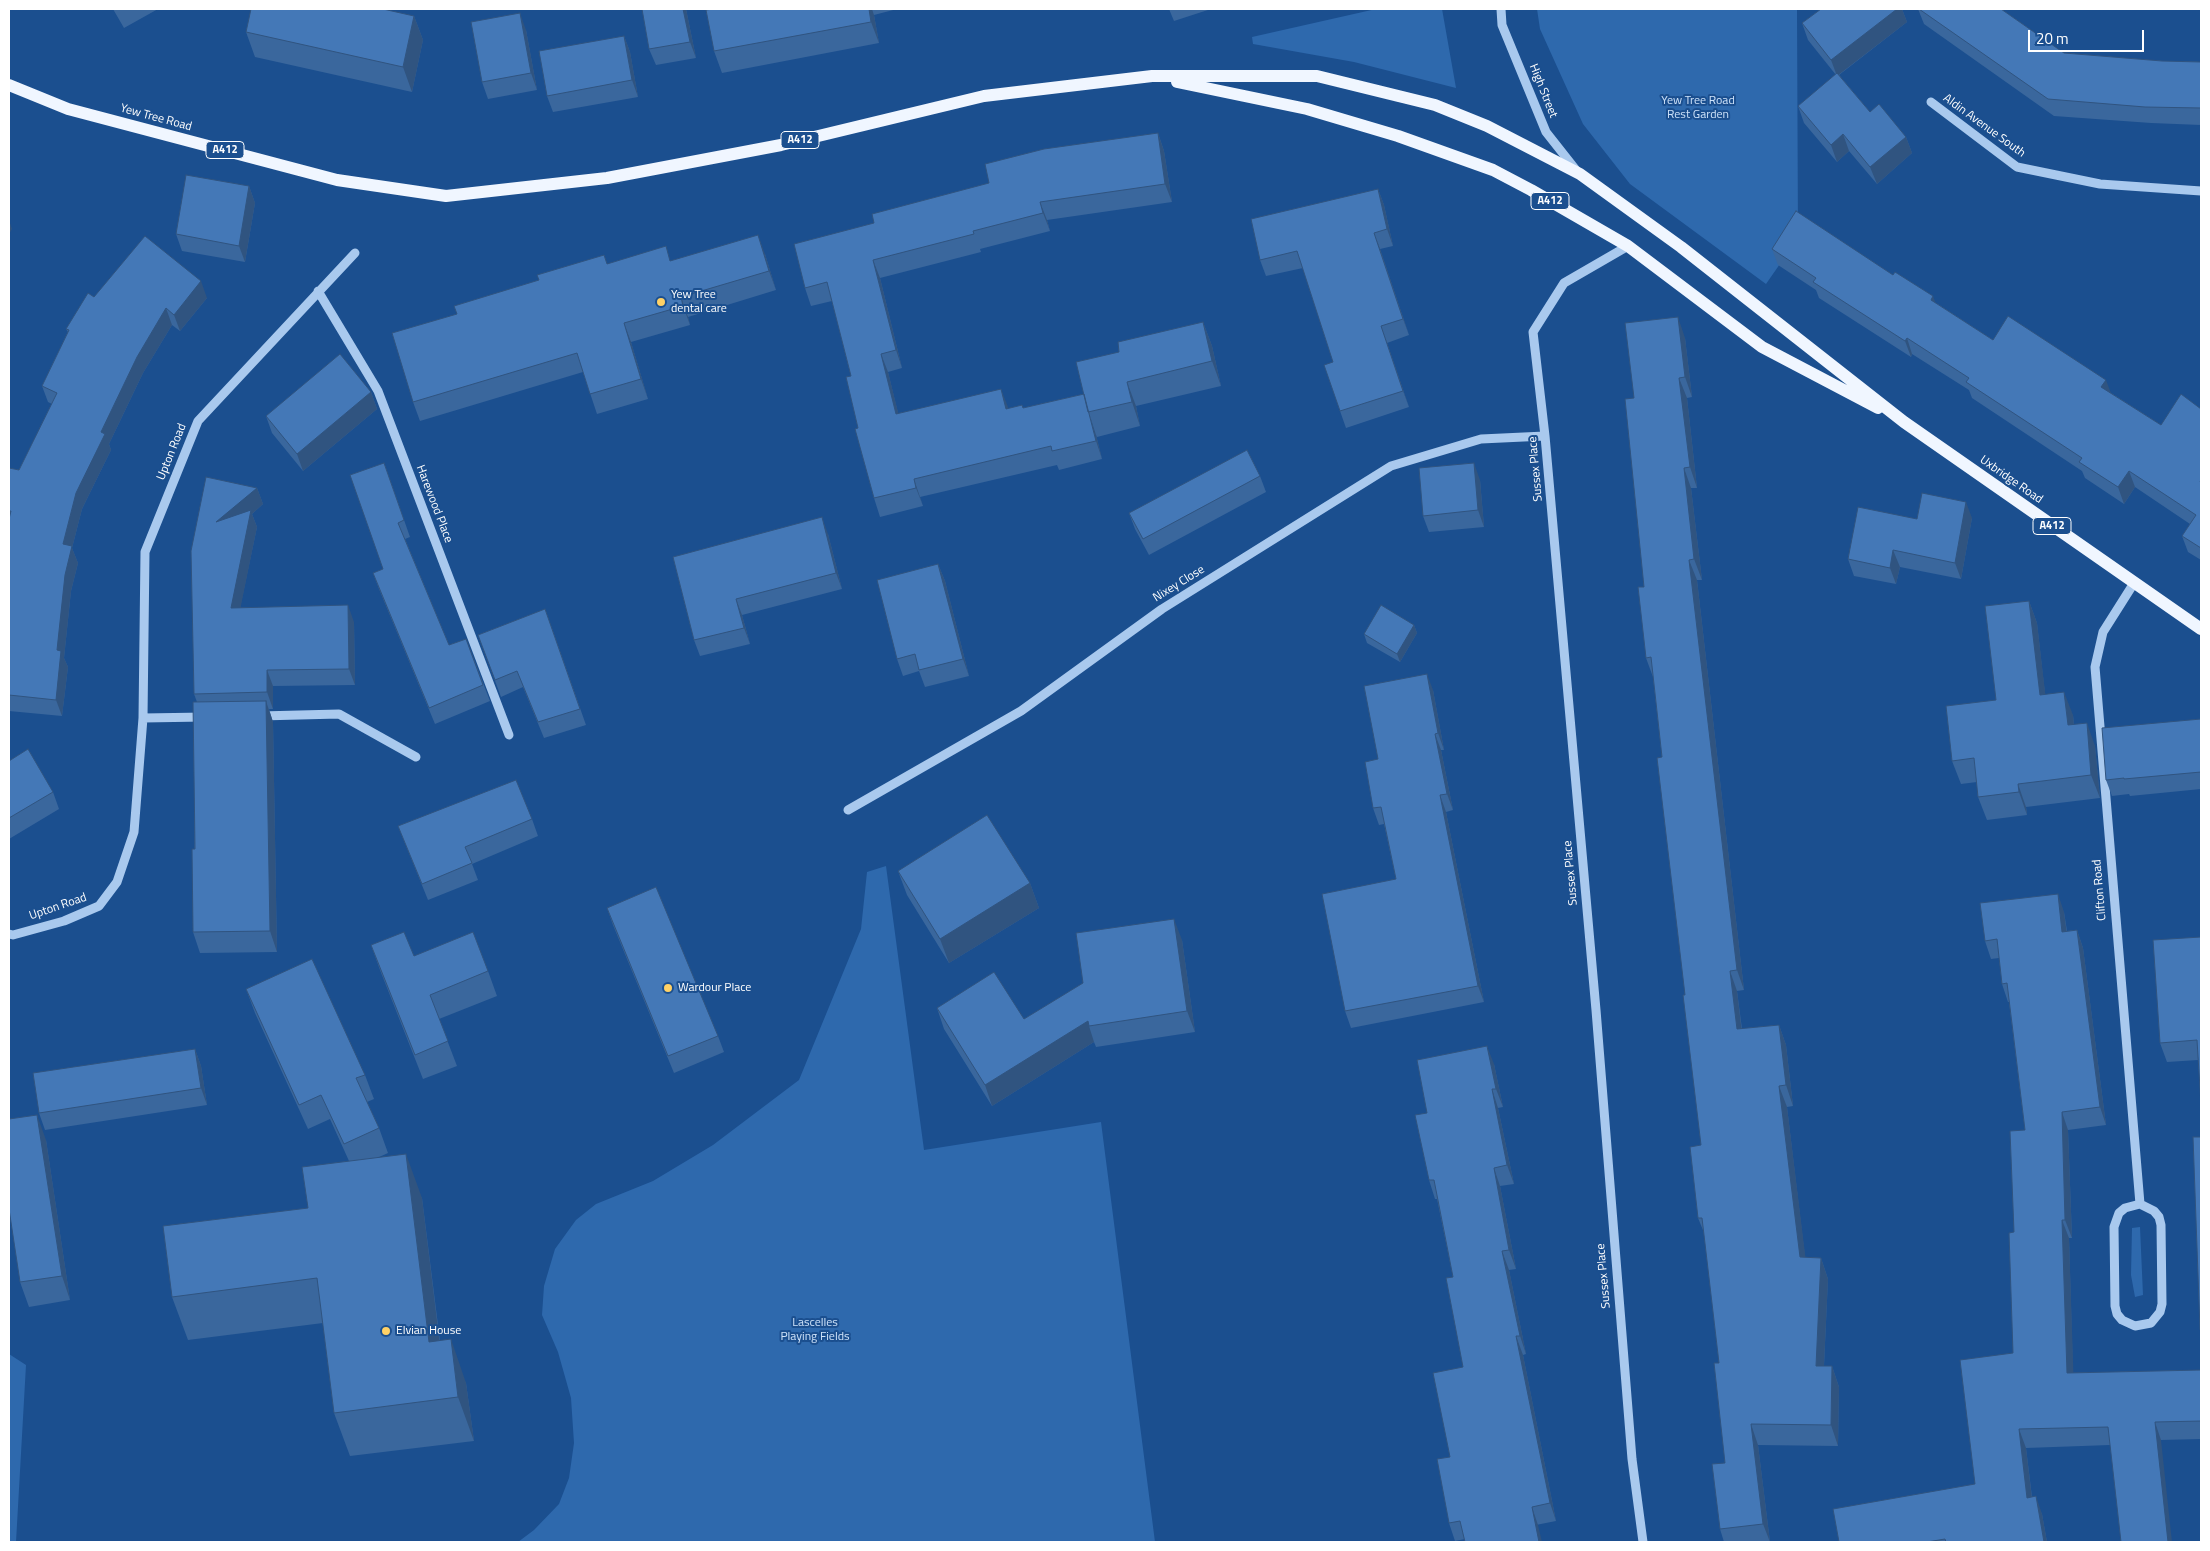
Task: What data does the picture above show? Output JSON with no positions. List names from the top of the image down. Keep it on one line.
{"streets":{"main road":["Yew Tree Road","A412","Uxbridge Road"],"street":["High Street","Aldin Avenue South","Upton Road","Sussex Place","Harewood Place","Nixey Close","Clifton Road"]},"crossings":[["High Street","A412"],["Yew Tree Road","A412"],["A412","Sussex Place"],["A412","Uxbridge Road"],["Upton Road","Harewood Place"],["Sussex Place","Nixey Close"],["Uxbridge Road","Clifton Road"]],"parks":["Yew Tree Road Rest Garden","Lascelles Playing Fields"],"places":["Yew Tree dental care","Wardour Place","Elvian House"],"scale_bar":"20 m"}
